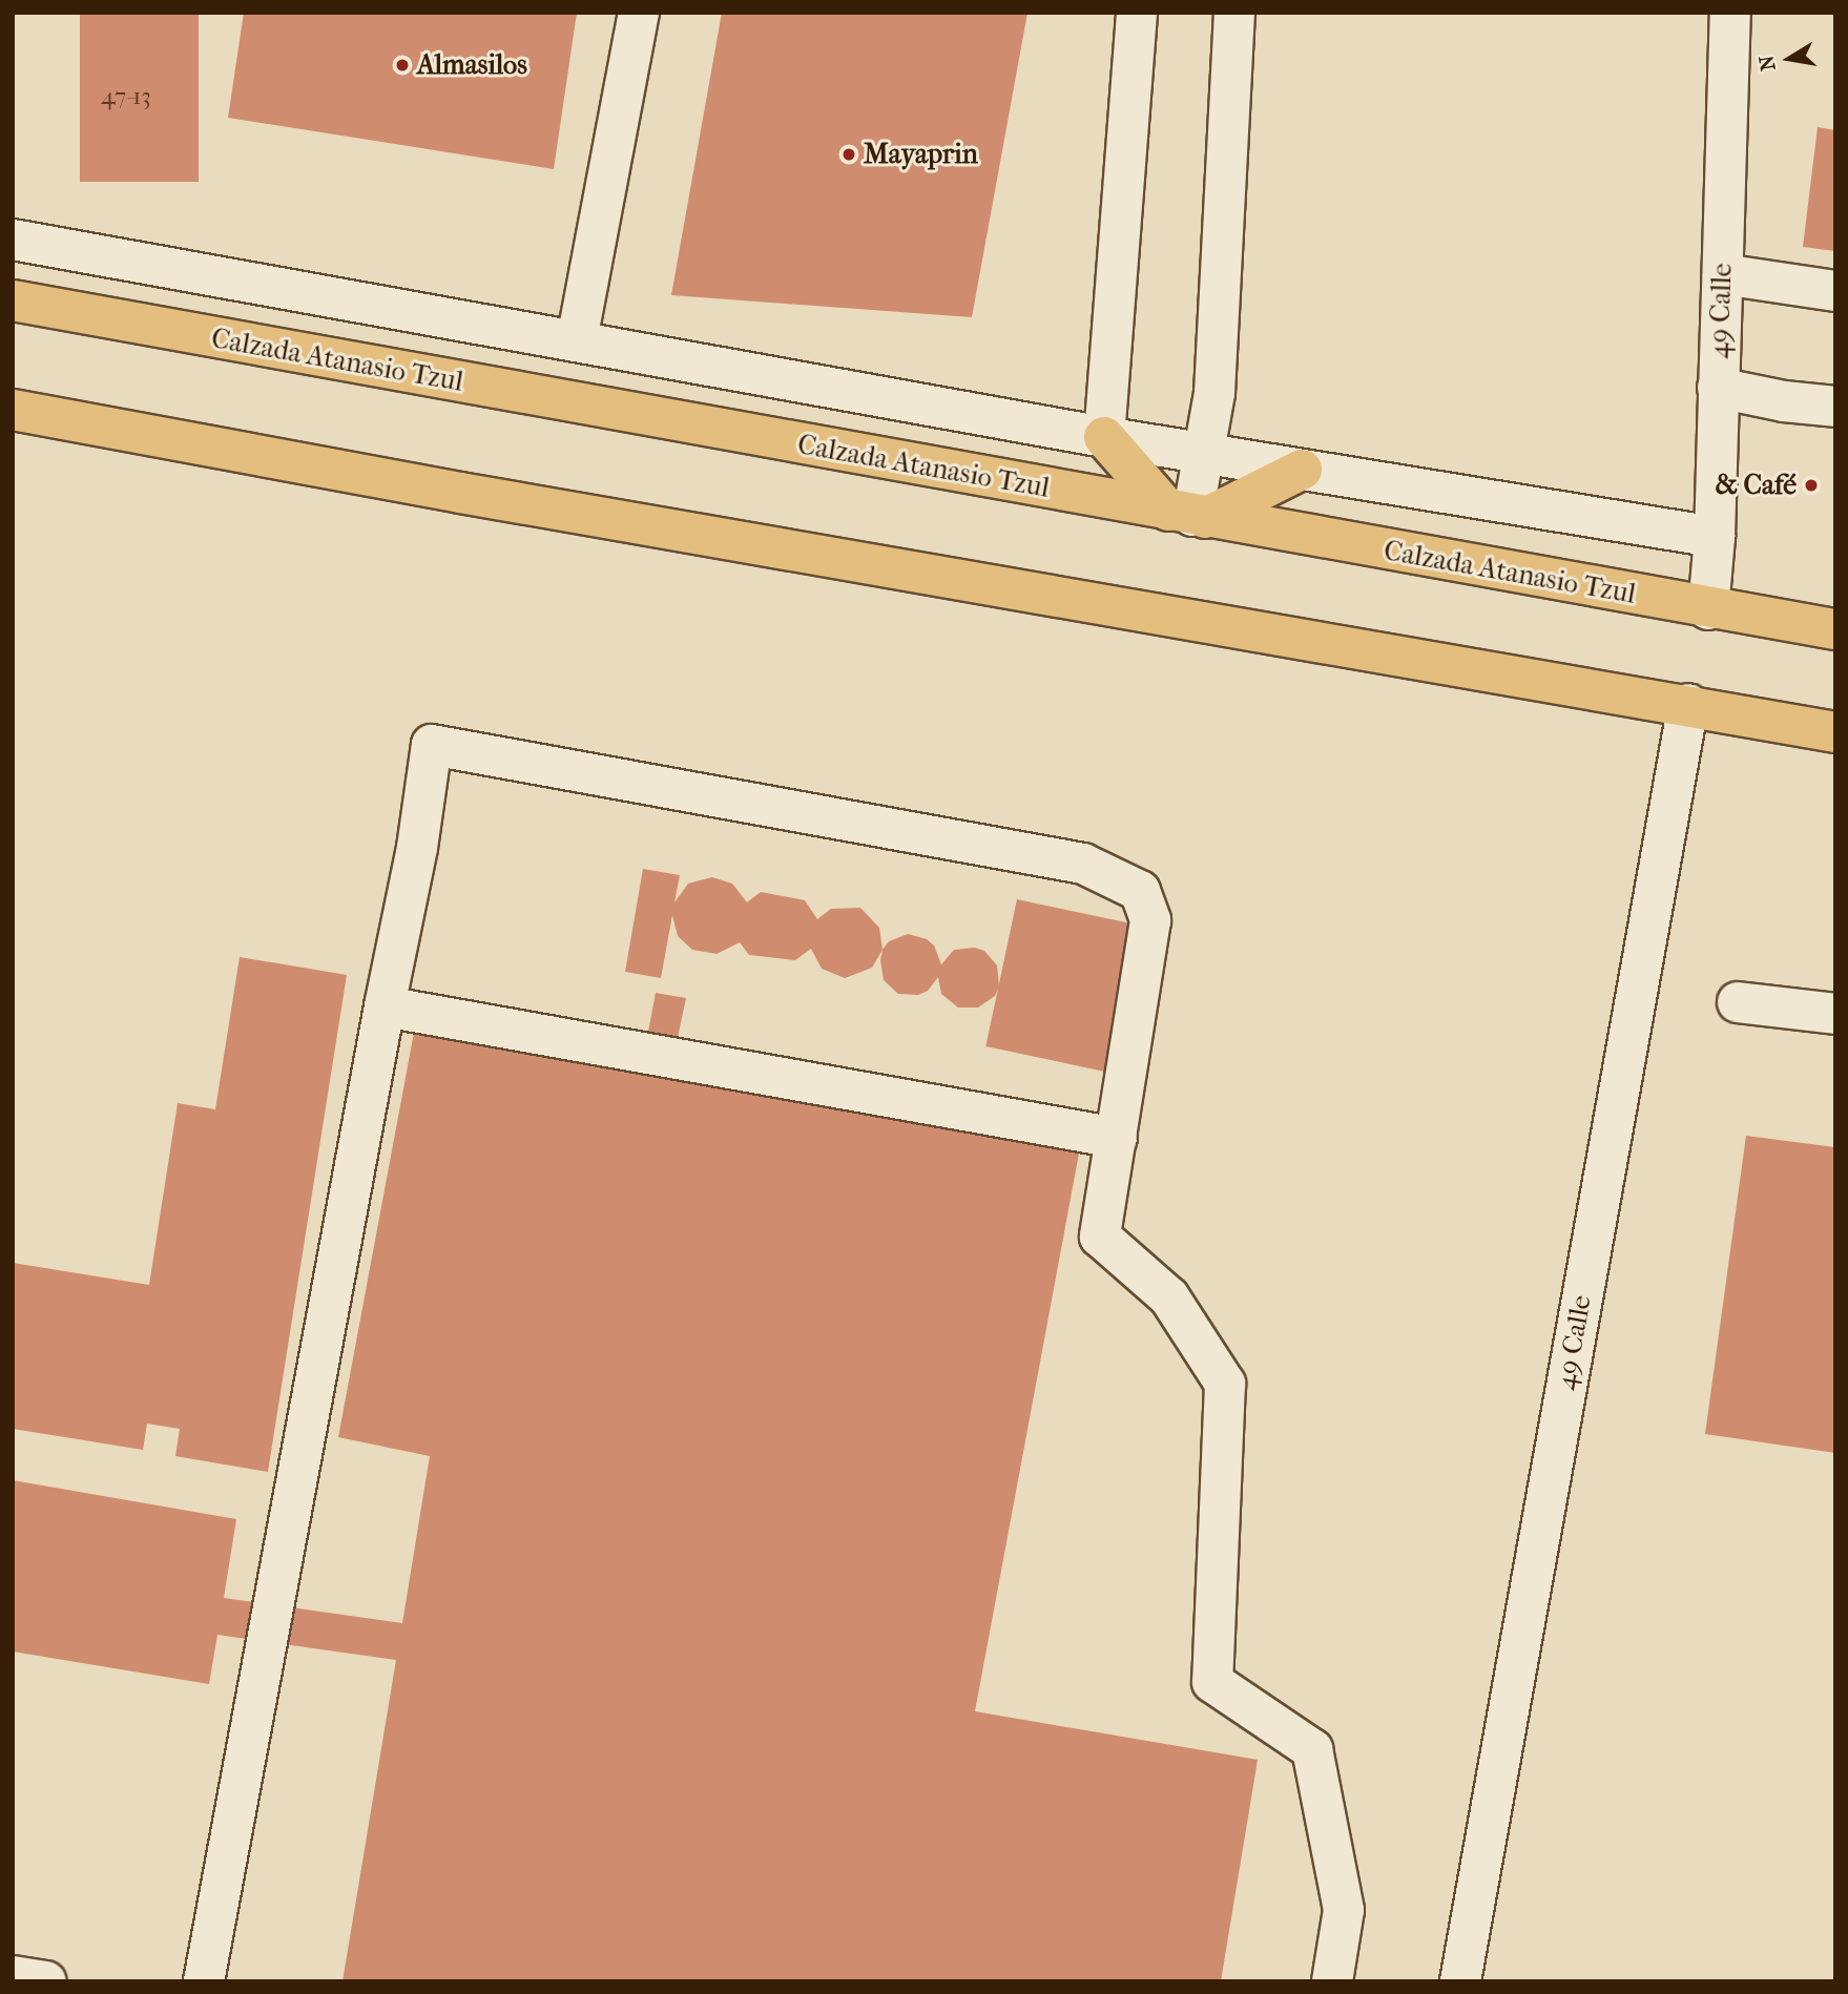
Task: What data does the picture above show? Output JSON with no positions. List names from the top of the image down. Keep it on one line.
{"streets":{"main road":["Calzada Atanasio Tzul"],"street":["49 Calle"]},"crossings":[["49 Calle","Calzada Atanasio Tzul"]],"places":["Almasilos","Mayaprin","& Café"],"house_numbers":["47-13"],"north":"left"}
